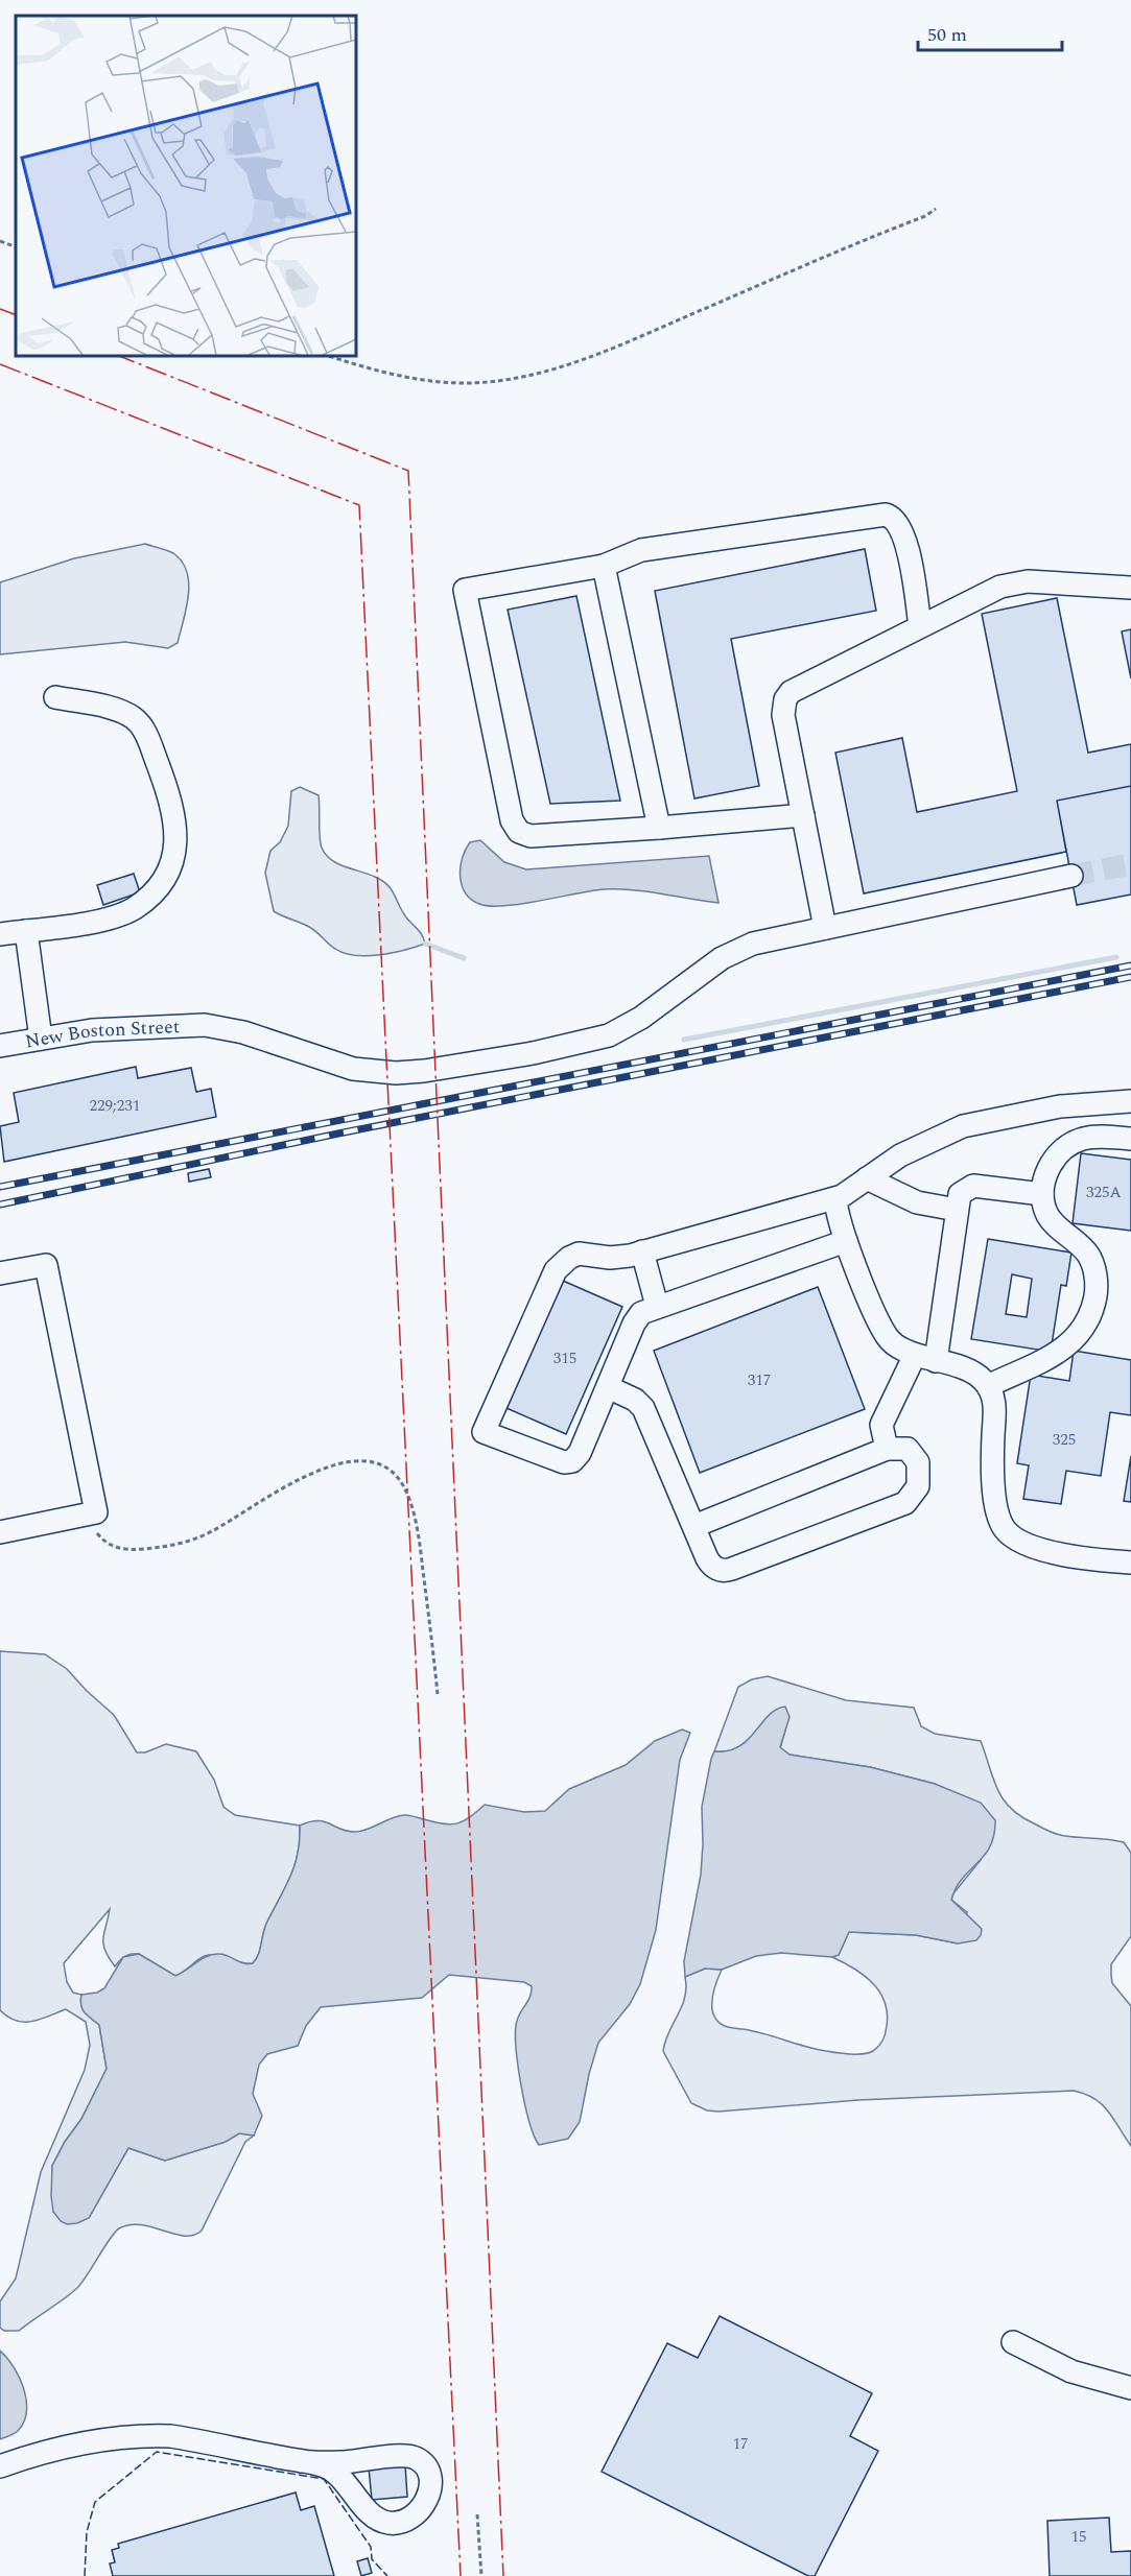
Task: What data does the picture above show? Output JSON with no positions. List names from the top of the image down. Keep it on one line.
{"streets":{"street":["New Boston Street"]},"house_numbers":["229;231","325A","315","317","325","17","15"],"scale_bar":"50 m"}
